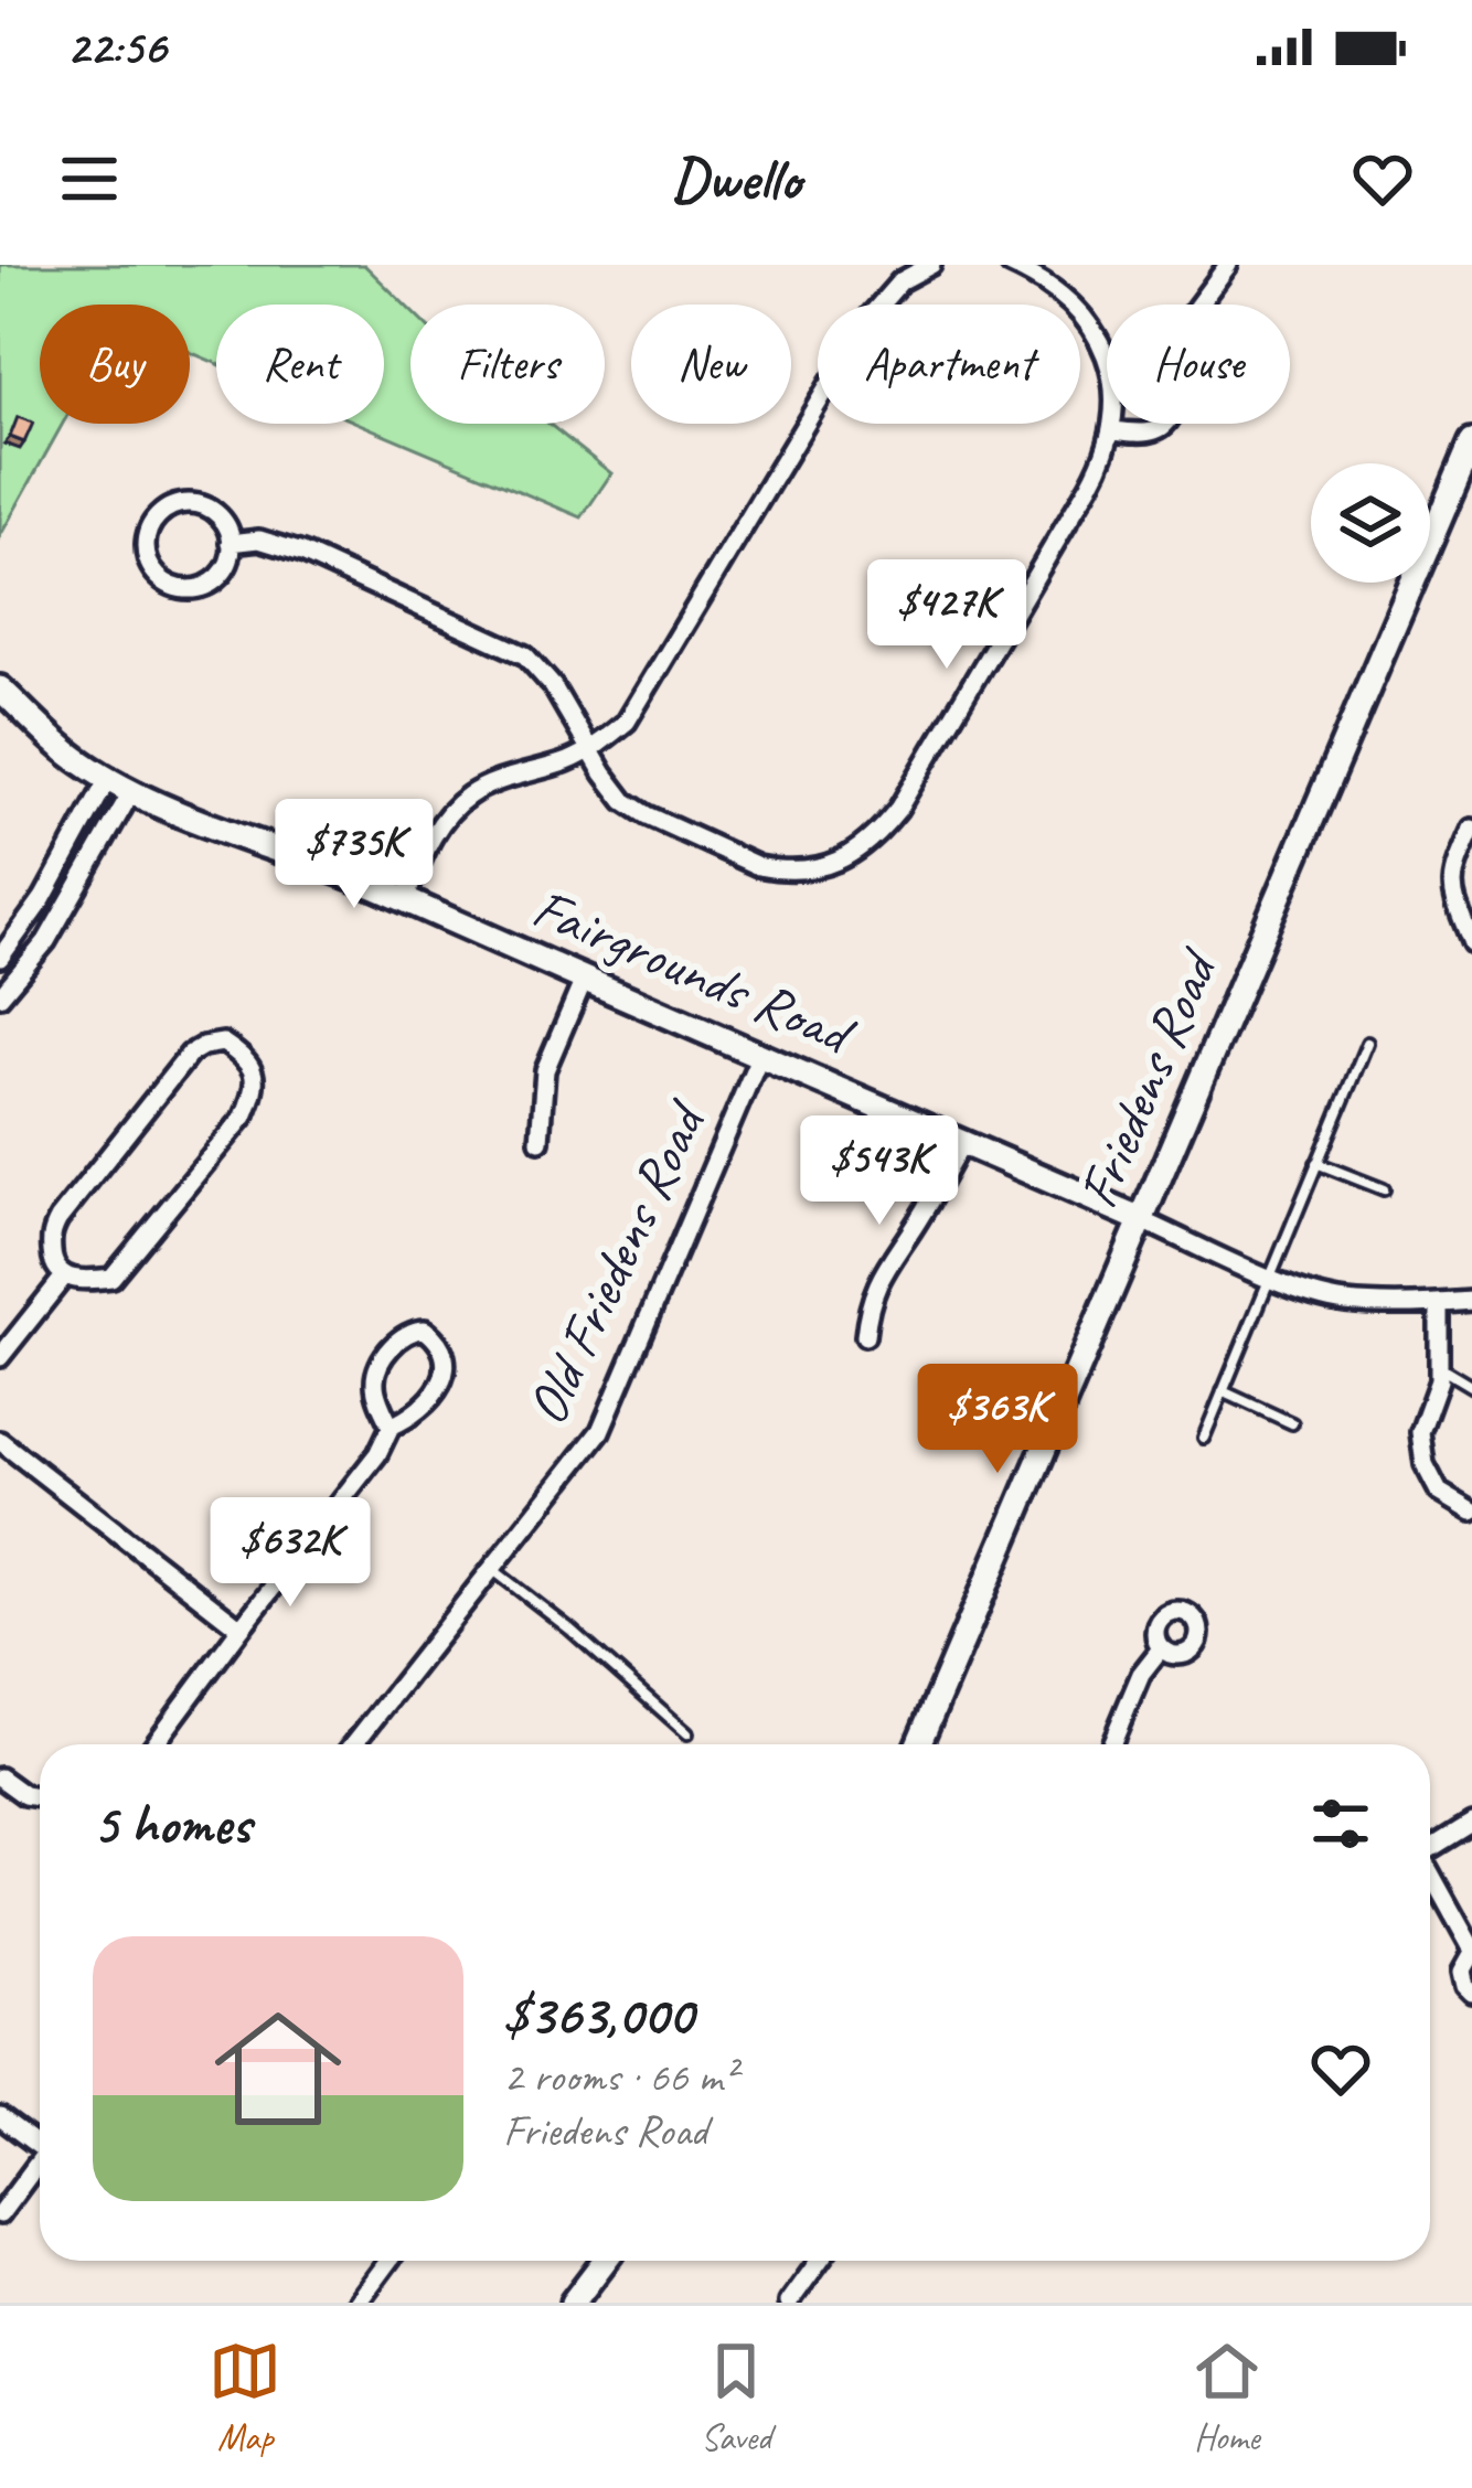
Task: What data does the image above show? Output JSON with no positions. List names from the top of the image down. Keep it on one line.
{"streets":{"main road":["Fairgrounds Road","Friedens Road"],"street":["Old Friedens Road"]},"crossings":[["Fairgrounds Road","Friedens Road"],["Fairgrounds Road","Old Friedens Road"]],"page":{"status":"22:56","header":"Dwello","chip":["Buy","Rent","Filters","New","Apartment","House"],"price":["$427K","$735K","$543K","$363K","$632K"],"heading":"5 homes","list":[{"name":"$363,000","note":"2 rooms · 66 m² · Friedens Road"}],"tabs":["Map","Saved","Home"]}}
